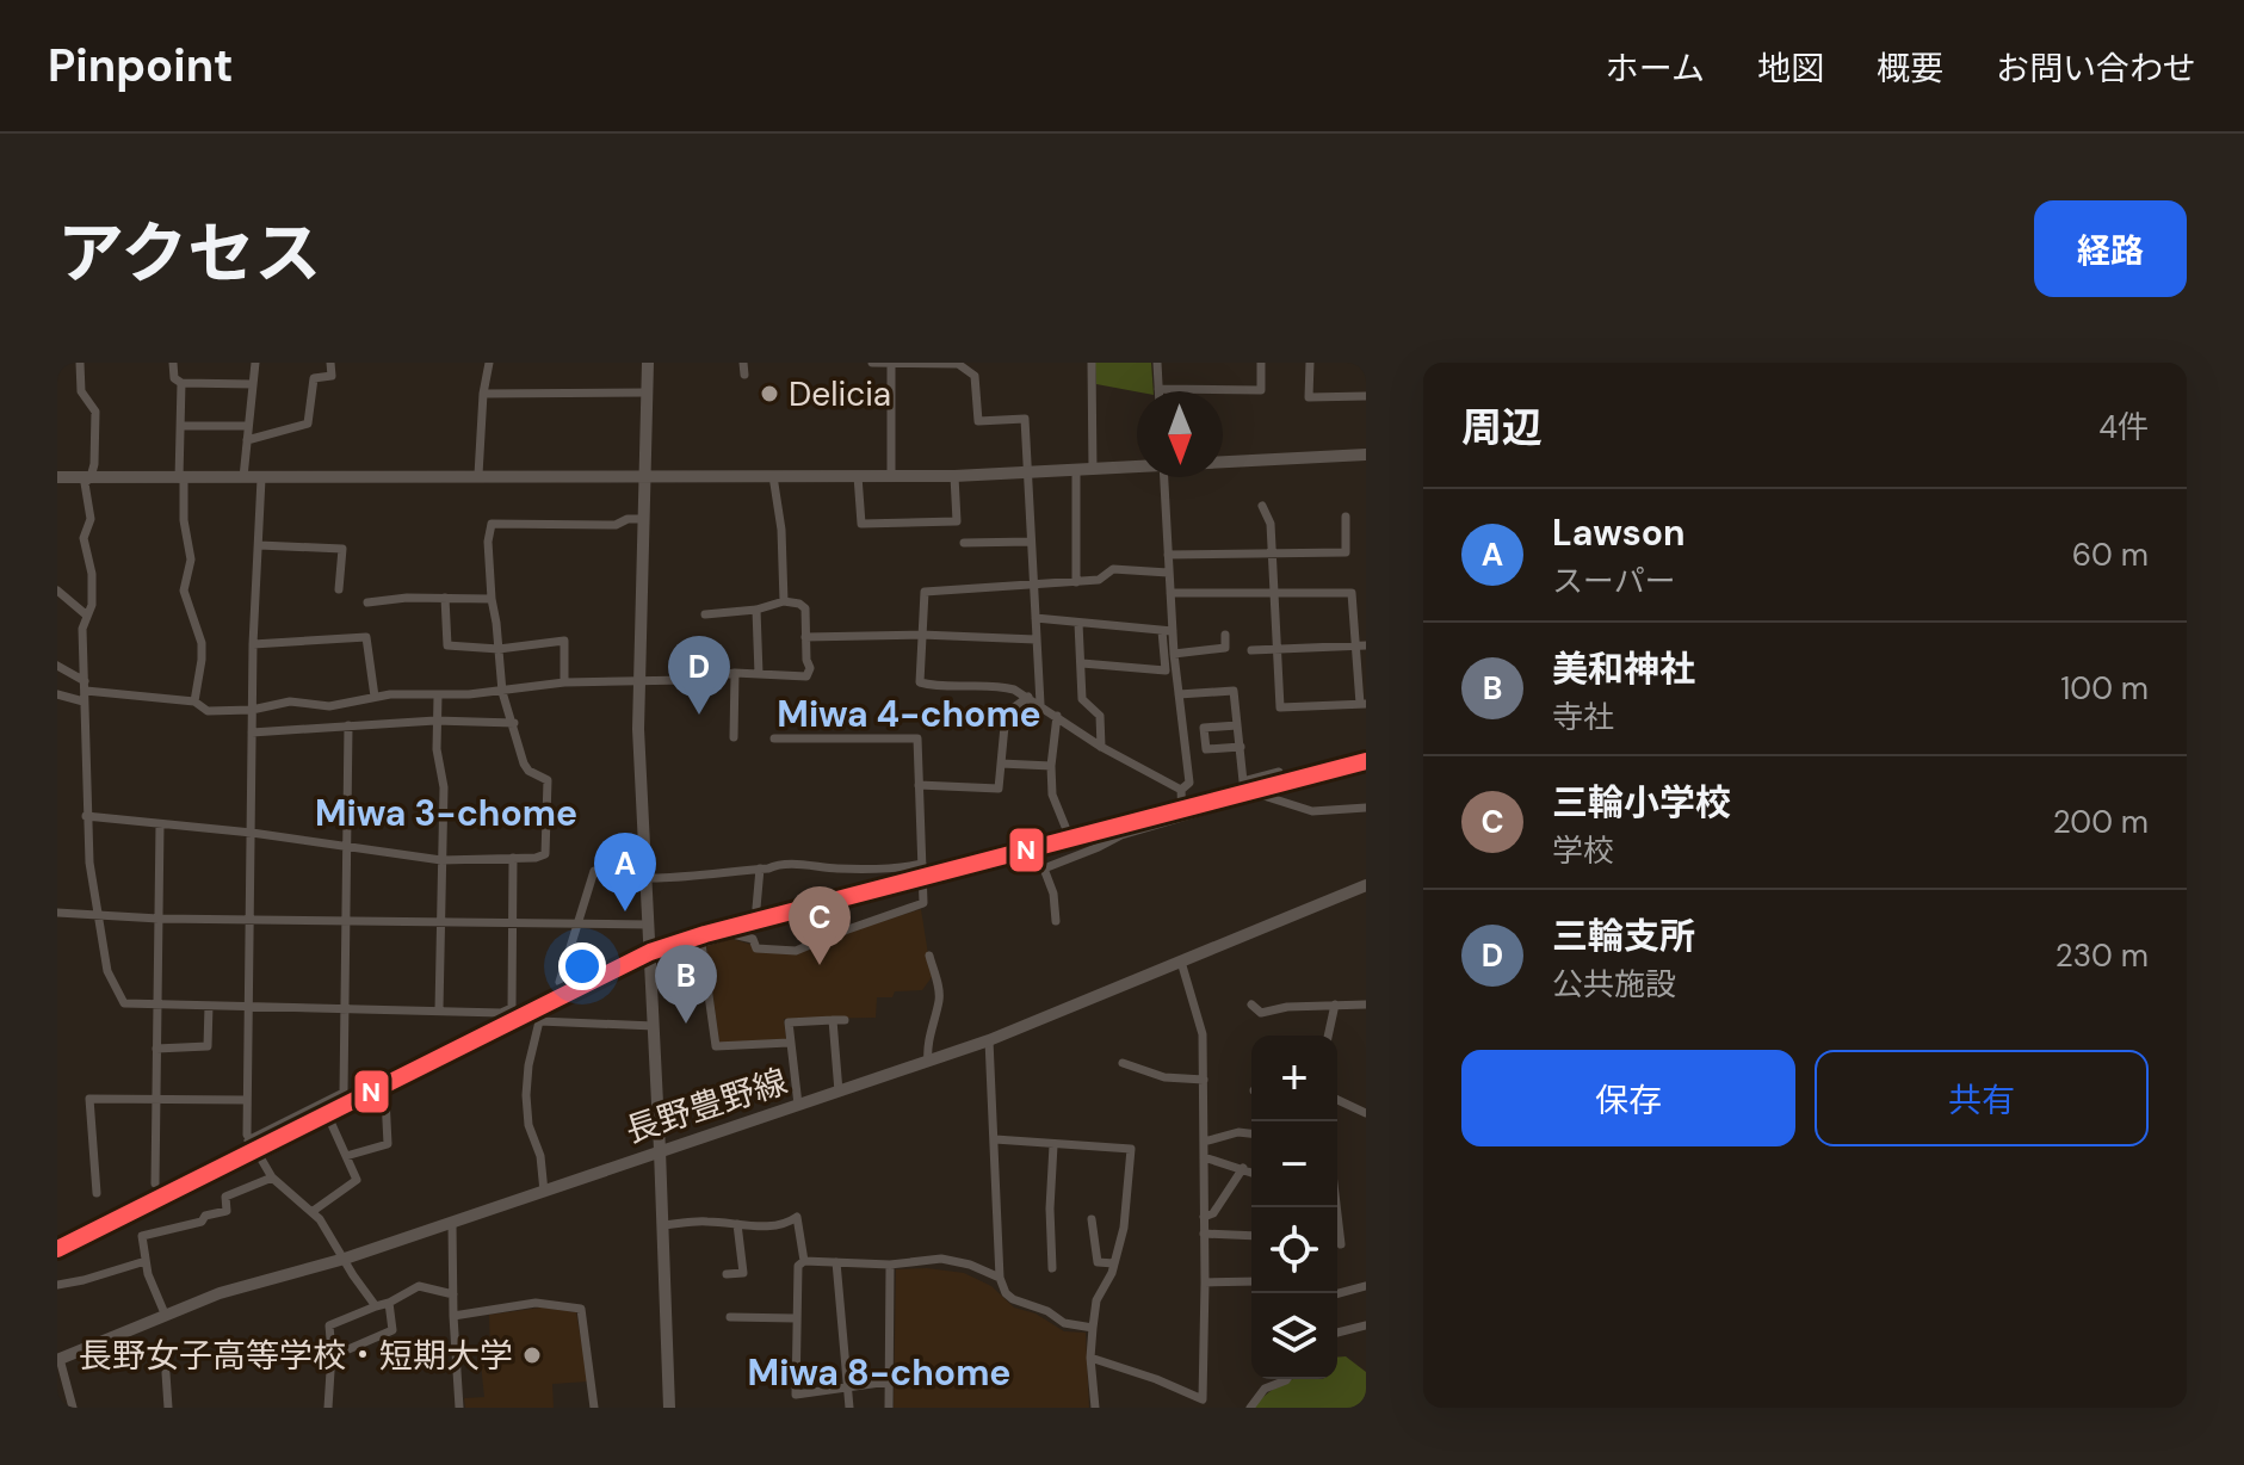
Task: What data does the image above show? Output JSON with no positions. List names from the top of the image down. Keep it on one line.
{"streets":{"street":["長野豊野線"]},"districts":["Miwa 4-chome","Miwa 3-chome","Miwa 8-chome"],"places":["Delicia","長野女子高等学校・短期大学"],"lines":["transit line N"],"north":"bottom","page":{"header":"Pinpoint","nav":["ホーム","地図","概要","お問い合わせ"],"title":"アクセス","buttons":["経路",["保存","共有"]],"heading":["周辺","4件"],"list":[{"mark":"A","name":"Lawson","note":"スーパー","value":"60 m"},{"mark":"B","name":"美和神社","note":"寺社","value":"100 m"},{"mark":"C","name":"三輪小学校","note":"学校","value":"200 m"},{"mark":"D","name":"三輪支所","note":"公共施設","value":"230 m"}],"pins":["D","A","C","B"],"map_buttons":["+","−"]}}
